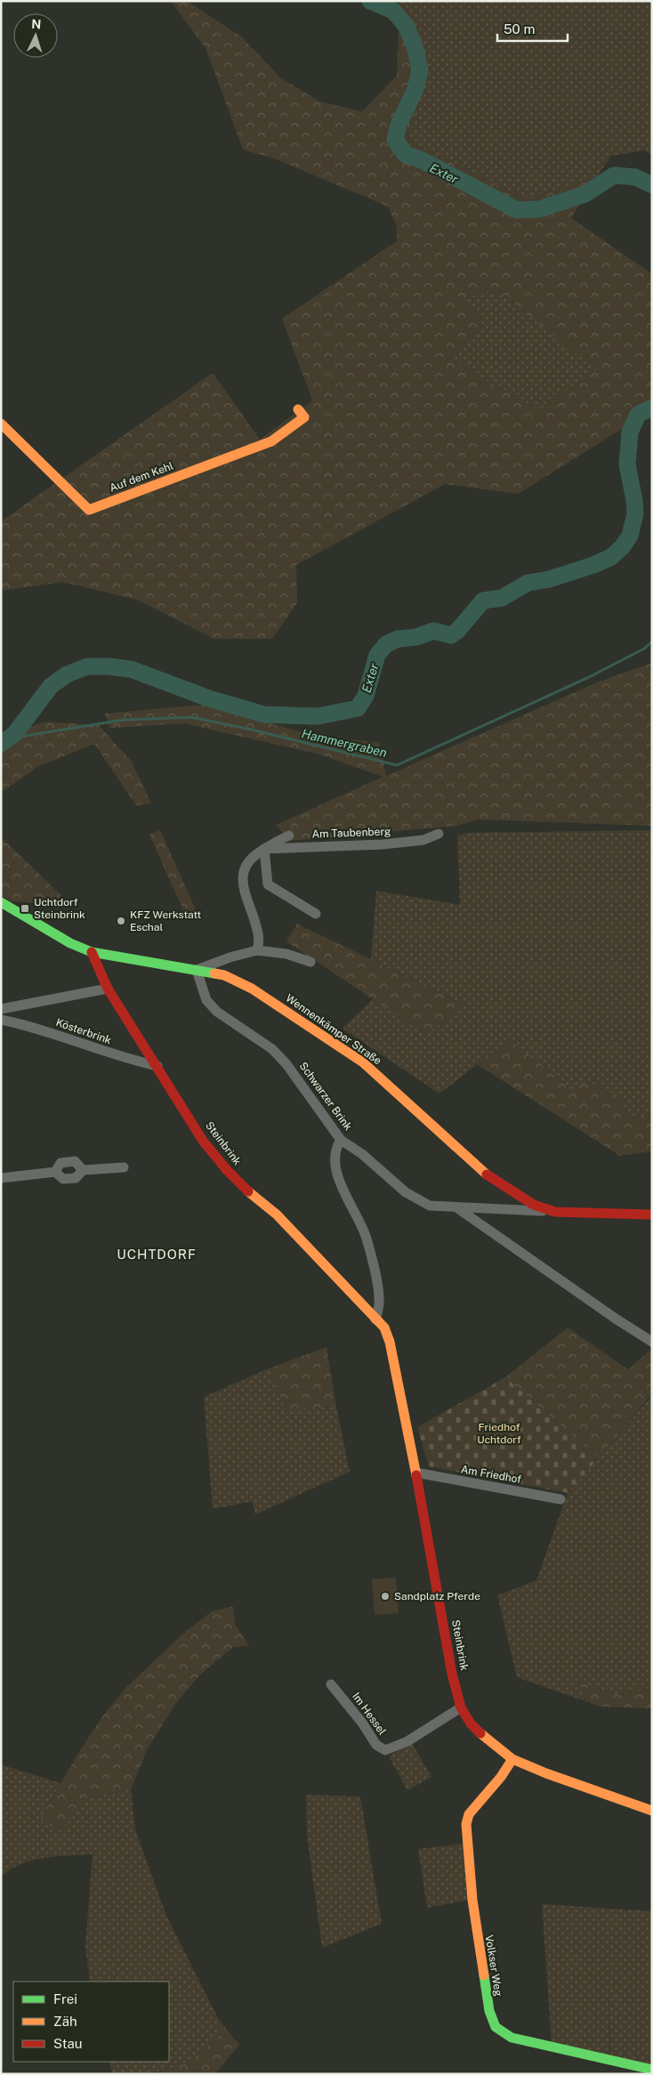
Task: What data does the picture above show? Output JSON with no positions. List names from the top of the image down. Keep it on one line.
{"streets":{"street":["Auf dem Kehl","Am Taubenberg","Wennenkämper Straße","Kösterbrink","Schwarzer Brink","Steinbrink","Am Friedhof","Im Hessel","Volkser Weg"]},"crossings":[["Wennenkämper Straße","Schwarzer Brink"],["Wennenkämper Straße","Steinbrink"],["Kösterbrink","Steinbrink"],["Steinbrink","Am Friedhof"],["Steinbrink","Im Hessel"],["Steinbrink","Volkser Weg"]],"districts":["UCHTDORF"],"water":["Exter","Hammergraben"],"parks":["Friedhof Uchtdorf"],"places":{"transit":["Uchtdorf Steinbrink"],"other":["KFZ Werkstatt Eschal","Sandplatz Pferde"]},"legend":["Frei","Zäh","Stau"],"scale_bar":"50 m","north":"top"}
